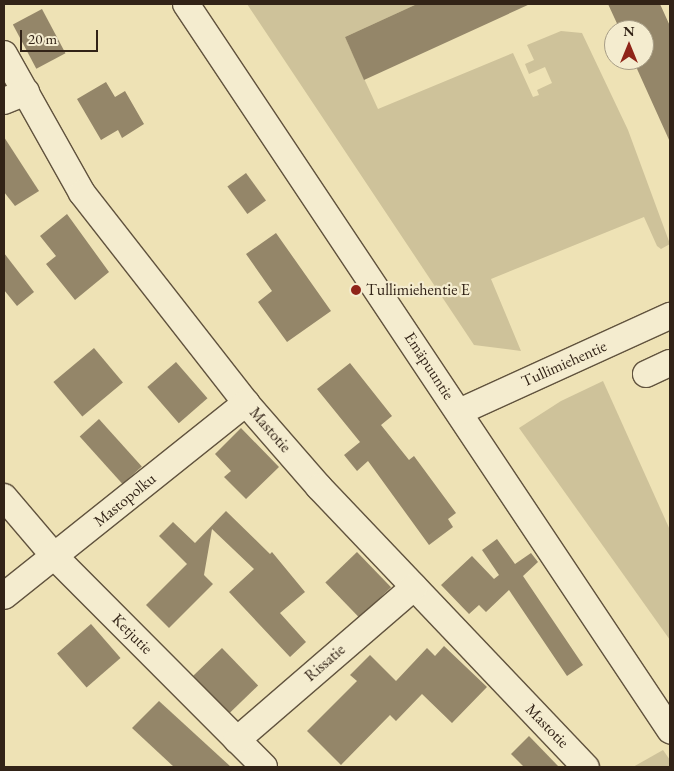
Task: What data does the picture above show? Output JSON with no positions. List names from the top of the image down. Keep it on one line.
{"streets":{"street":["Tullimiehentie","Emäpuuntie","Mastotie","Mastopolku","Ketjutie","Rissatie"]},"crossings":[["Tullimiehentie","Emäpuuntie"],["Mastotie","Mastopolku"],["Mastotie","Rissatie"],["Mastopolku","Ketjutie"],["Ketjutie","Rissatie"]],"places":["Tullimiehentie E"],"scale_bar":"20 m","north":"top"}
